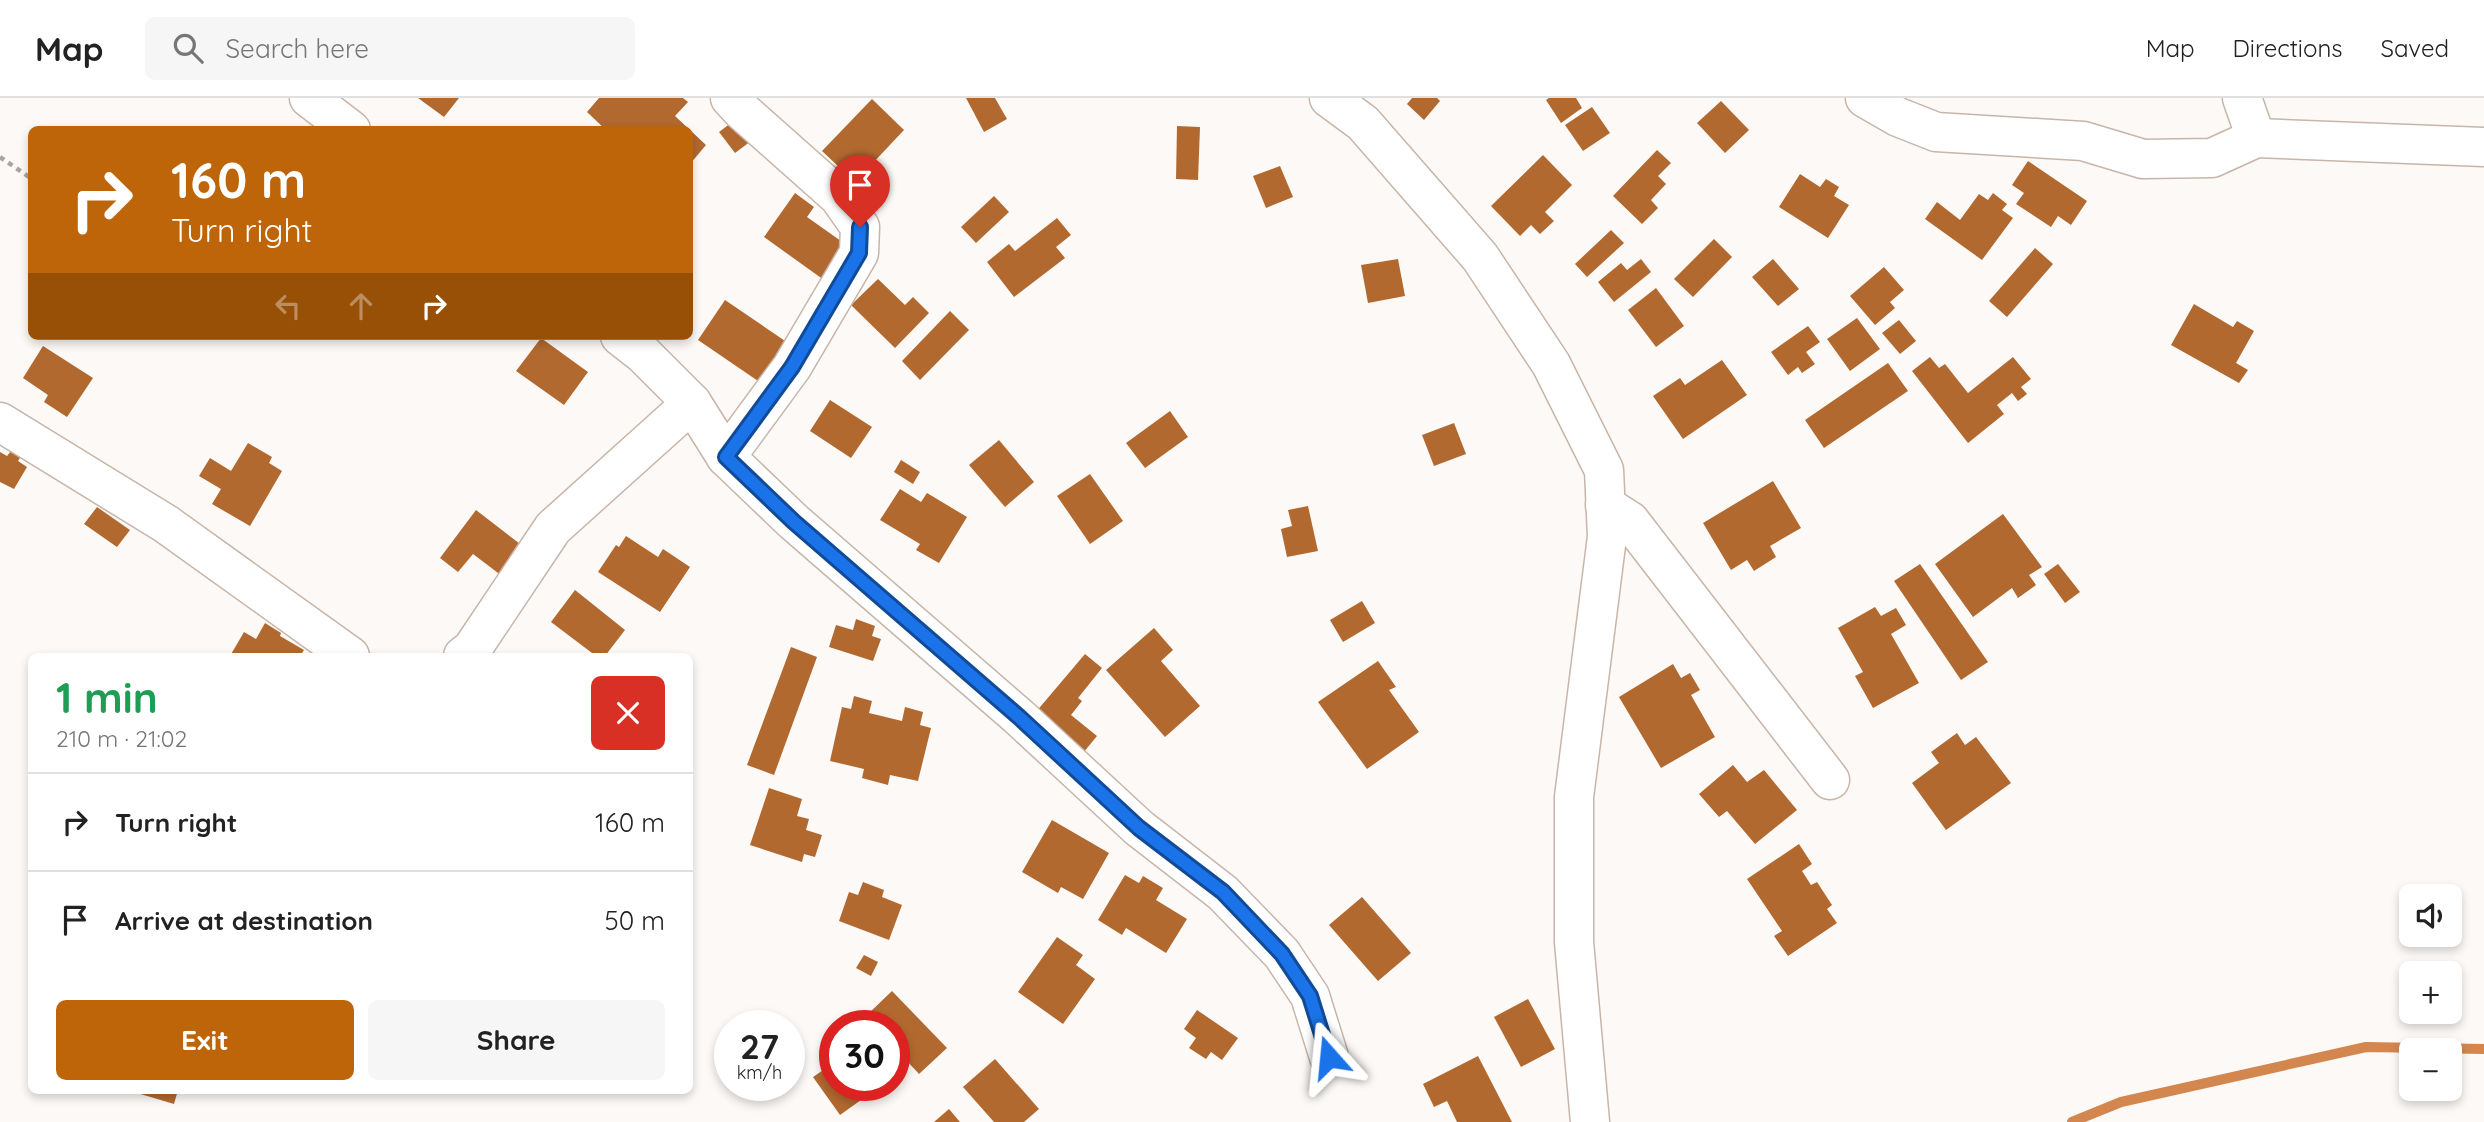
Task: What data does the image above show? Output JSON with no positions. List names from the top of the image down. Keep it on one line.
{"page":{"header":"Map","search":"Search here","nav":["Map","Directions","Saved"],"turn":["160 m","Turn right"],"heading":["1 min","210 m · 21:02"],"list":[{"name":"Turn right","value":"160 m"},{"name":"Arrive at destination","value":"50 m"}],"map_buttons":["+","−"],"buttons":["Exit","Share"],"speed":"27 km/h","limit":"30"}}
